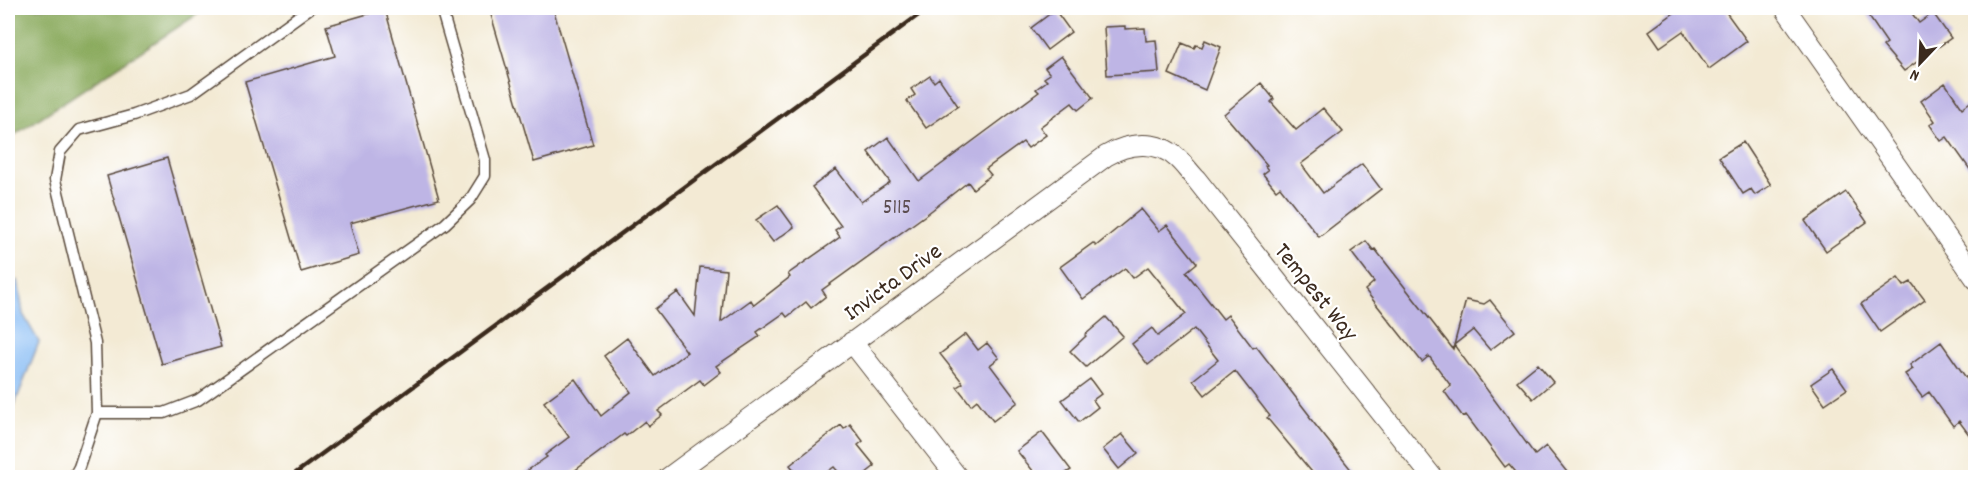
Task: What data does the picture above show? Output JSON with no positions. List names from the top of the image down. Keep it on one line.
{"streets":{"street":["Invicta Drive","Tempest Way"]},"crossings":[["Invicta Drive","Tempest Way"]],"house_numbers":["5115"],"north":"bottom left"}
